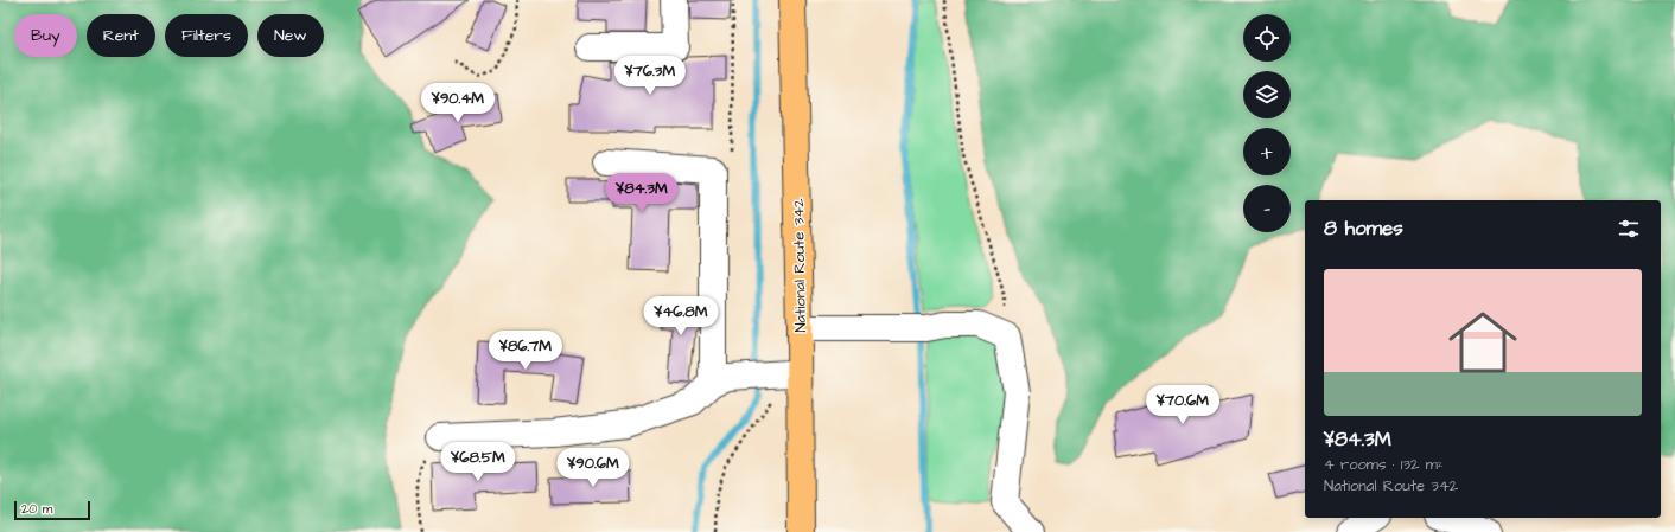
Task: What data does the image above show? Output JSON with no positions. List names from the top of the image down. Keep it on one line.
{"streets":{"highway":["National Route 342"]},"scale_bar":"20 m","page":{"map_buttons":["+","−"],"chip":["Buy","Rent","Filters","New"],"price":["¥76.3M","¥90.4M","¥84.3M","¥46.8M","¥86.7M","¥70.6M","¥68.5M","¥90.6M"],"heading":"8 homes","list":[{"name":"¥84.3M","note":"4 rooms · 132 m² · National Route 342"}],"scale":"20 m"}}
